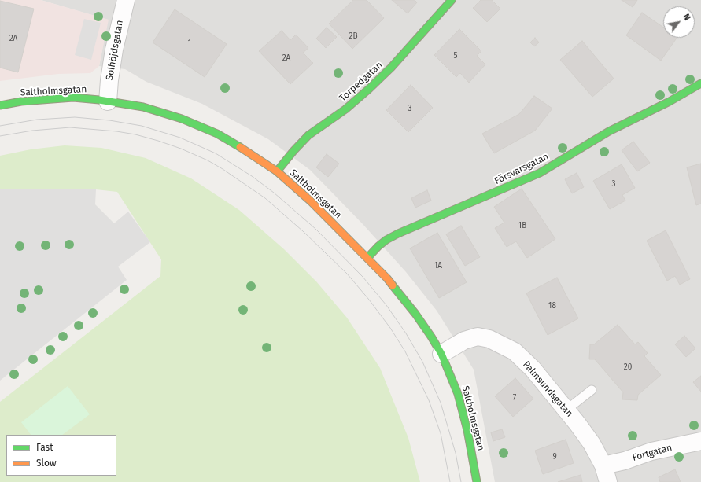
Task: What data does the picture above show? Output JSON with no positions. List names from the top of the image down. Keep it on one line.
{"streets":{"street":["Solhöjdsgatan","Torpedgatan","Saltholmsgatan","Försvarsgatan","Palmsundsgatan","Fortgatan"]},"crossings":[["Solhöjdsgatan","Saltholmsgatan"],["Torpedgatan","Saltholmsgatan"],["Saltholmsgatan","Försvarsgatan"],["Saltholmsgatan","Palmsundsgatan"],["Palmsundsgatan","Fortgatan"]],"house_numbers":["2B","2A","1","5","2A","3","3","1B","1A","18","20","7","9"],"legend":["Fast","Slow"],"north":"top right"}
